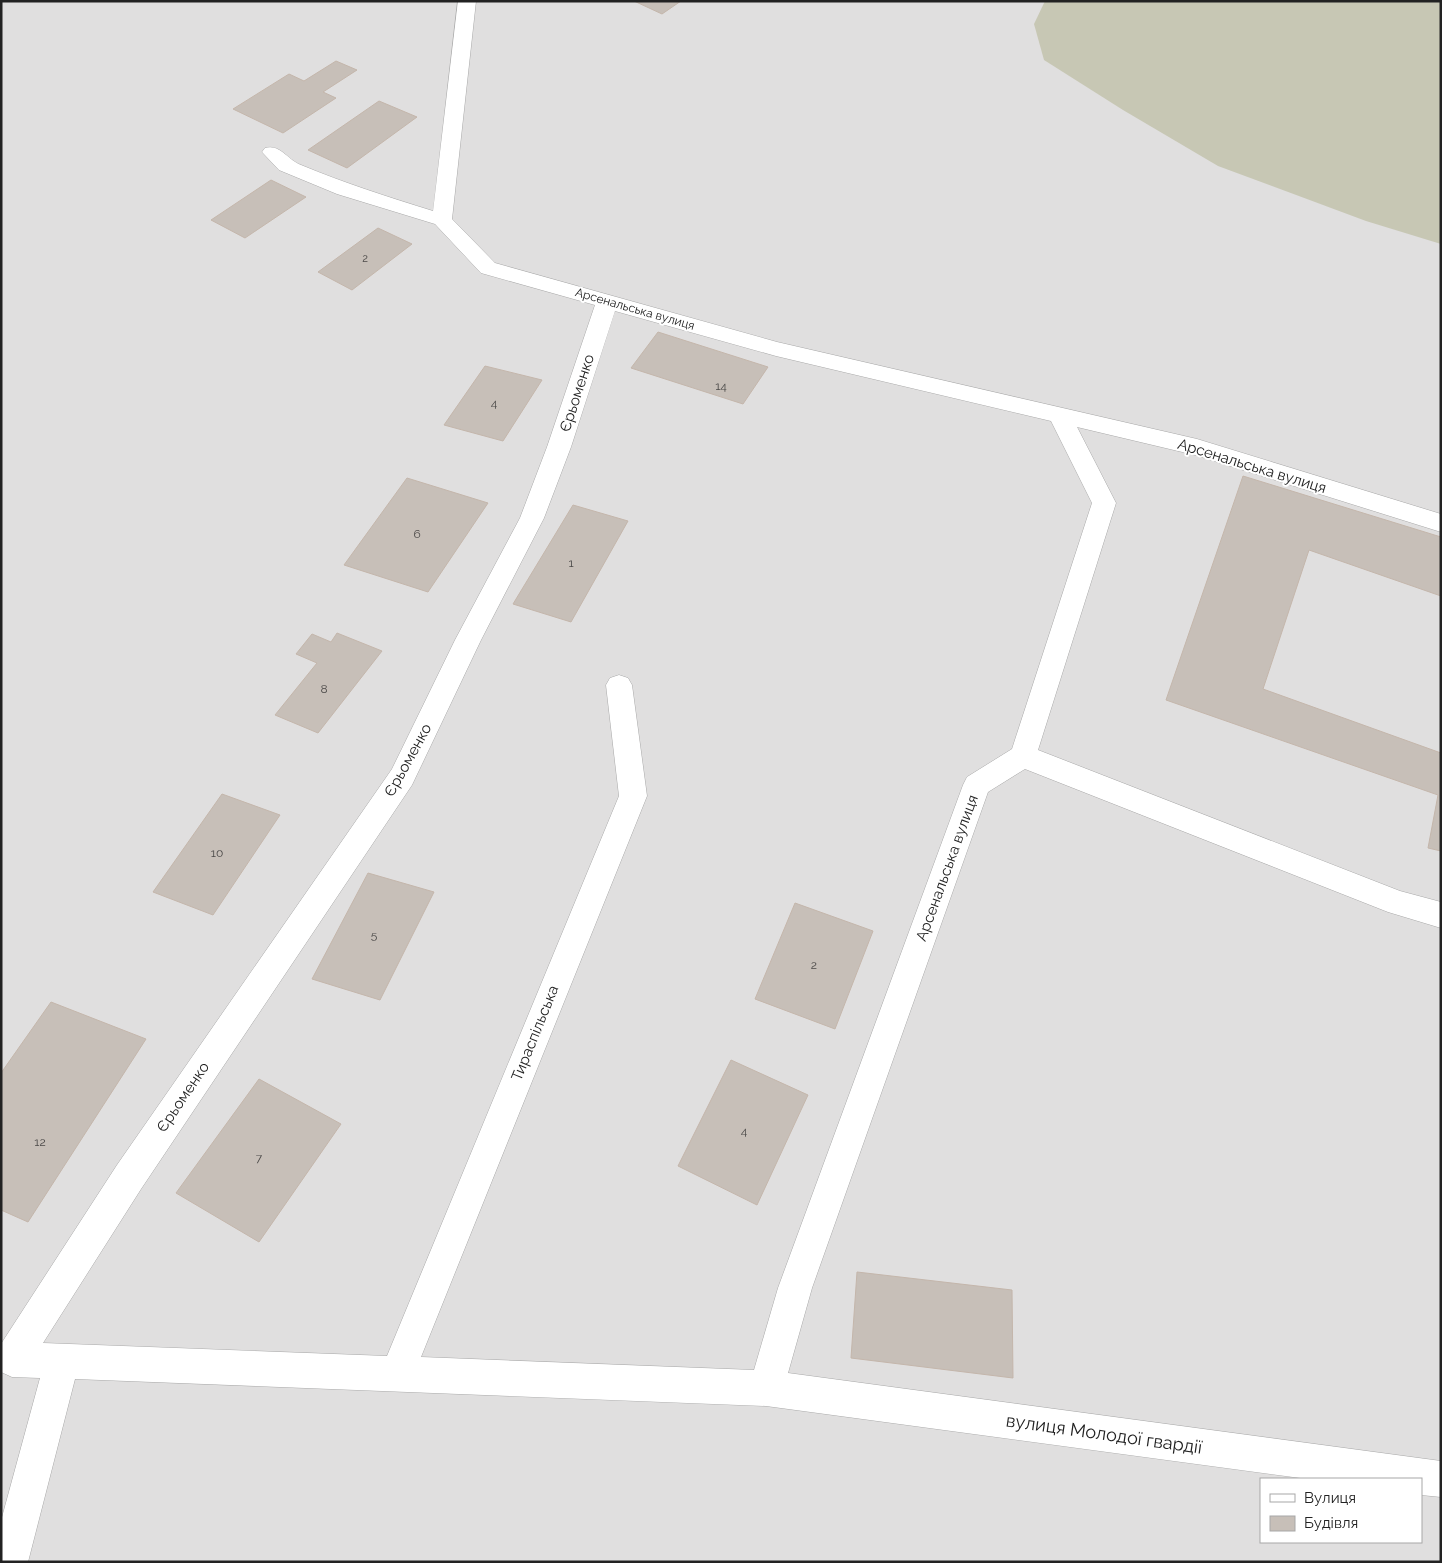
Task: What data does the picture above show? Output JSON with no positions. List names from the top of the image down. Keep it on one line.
{"streets":{"street":["Арсенальська вулиця","Єрьоменко","Тираспільська","вулиця Молодої гвардії"]},"crossings":[["Арсенальська вулиця","Єрьоменко"],["Арсенальська вулиця","вулиця Молодої гвардії"],["Єрьоменко","вулиця Молодої гвардії"],["Тираспільська","вулиця Молодої гвардії"]],"house_numbers":["2","14","4","6","1","8","10","5","2","4","12","7"],"legend":["Вулиця","Будівля"]}
